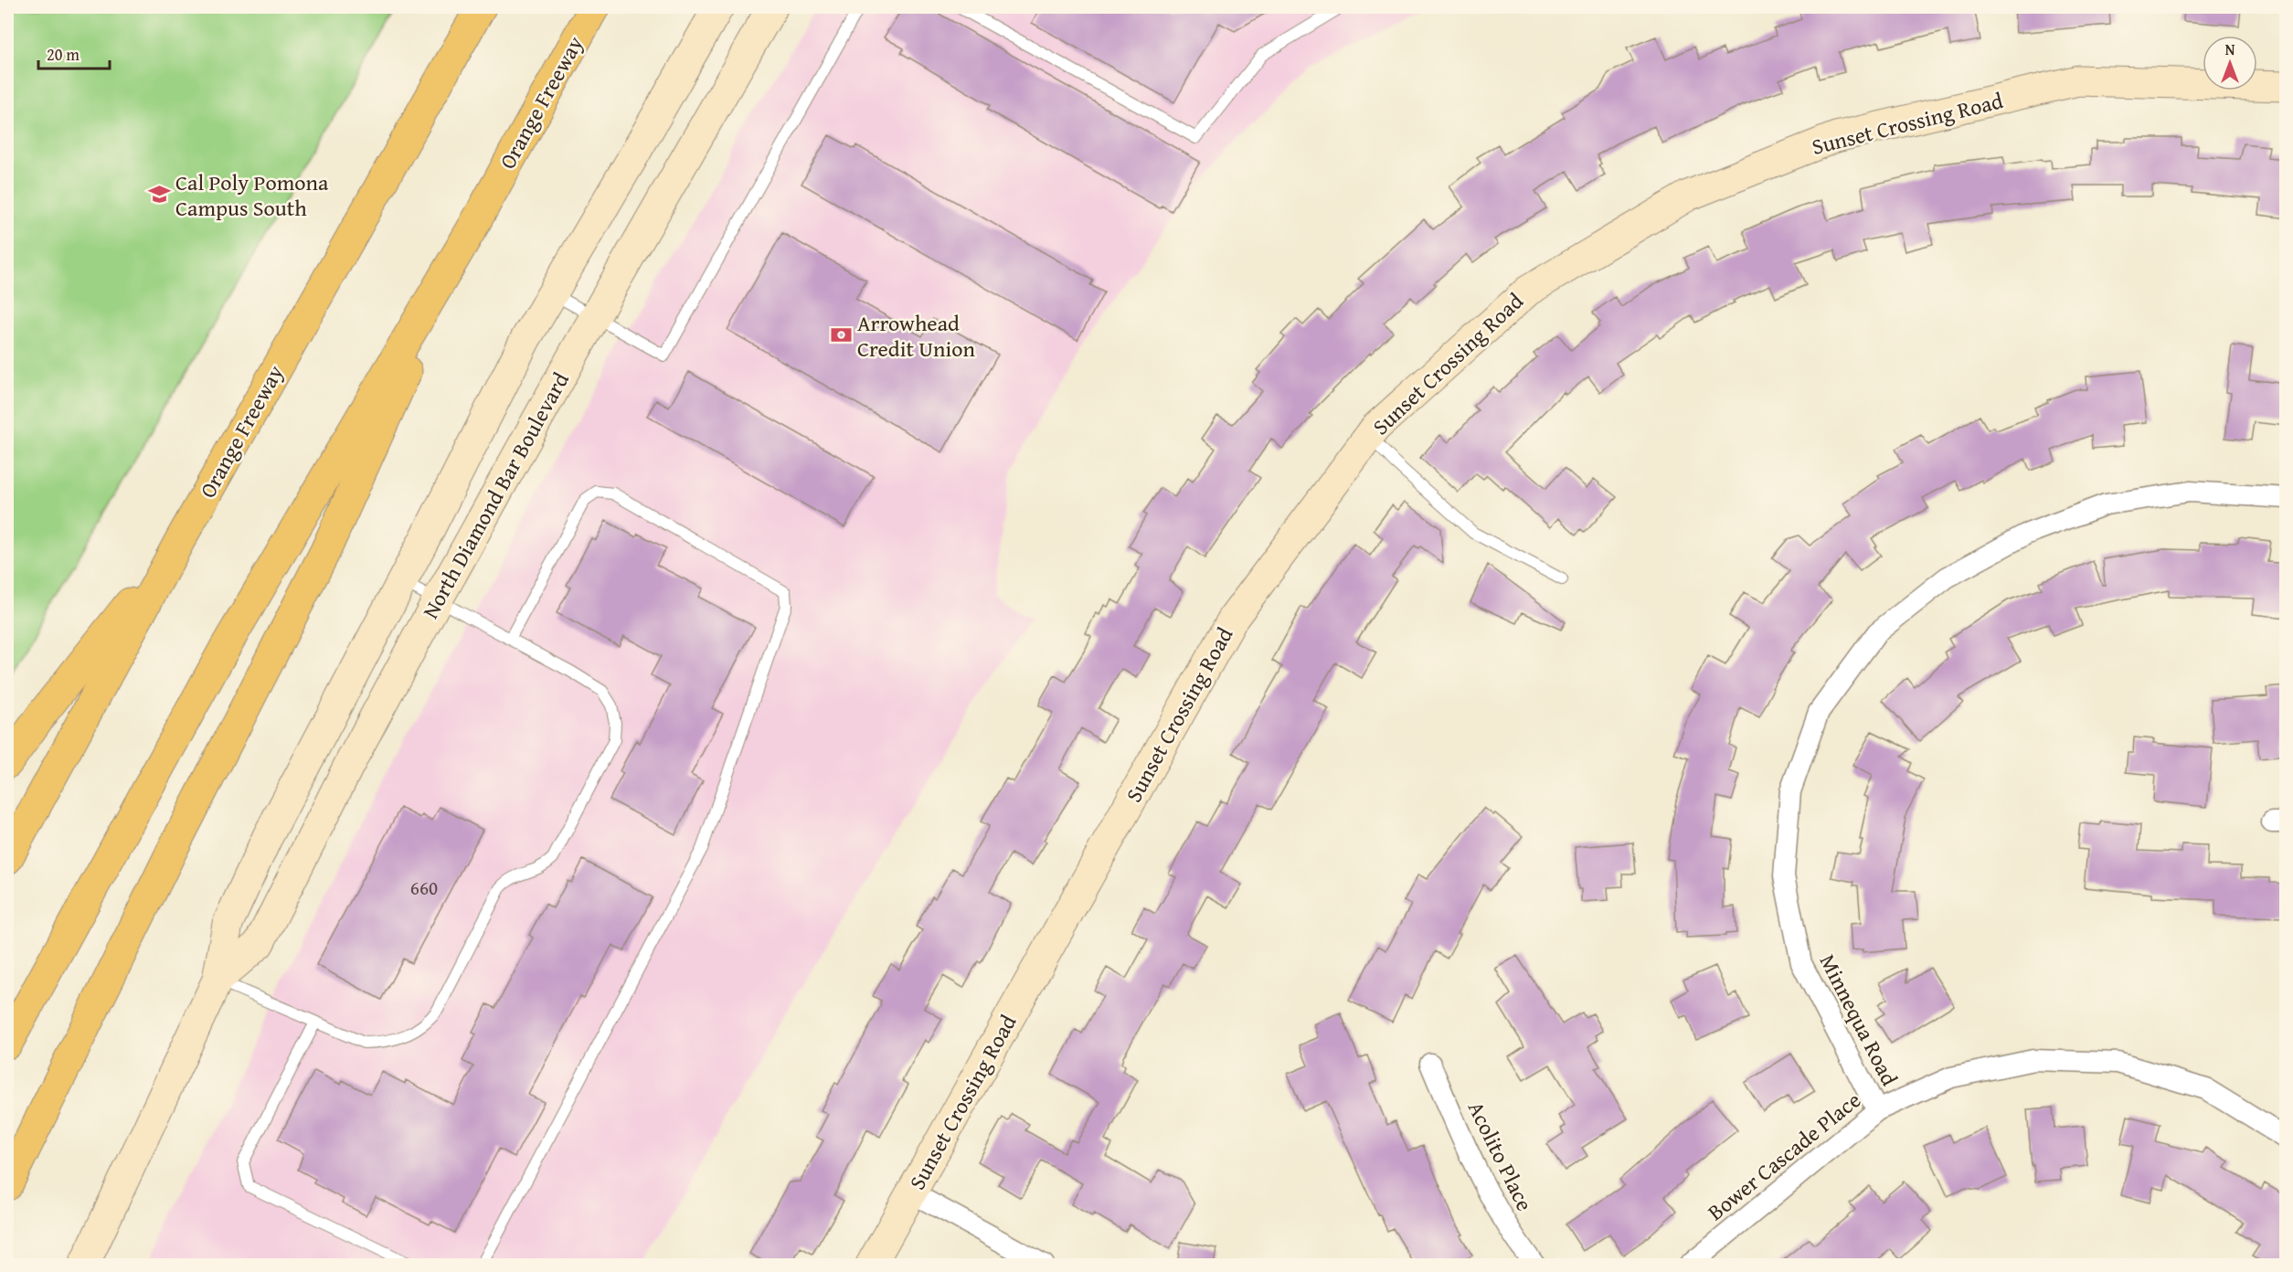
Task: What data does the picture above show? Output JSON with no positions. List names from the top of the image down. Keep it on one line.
{"streets":{"highway":["Orange Freeway"],"main road":["Sunset Crossing Road","North Diamond Bar Boulevard"],"street":["Minnequa Road","Acolito Place","Bower Cascade Place"]},"crossings":[["Minnequa Road","Bower Cascade Place"]],"places":{"school or university":["Cal Poly Pomona Campus South"],"bank":["Arrowhead Credit Union"]},"house_numbers":["660"],"scale_bar":"20 m","north":"top"}
